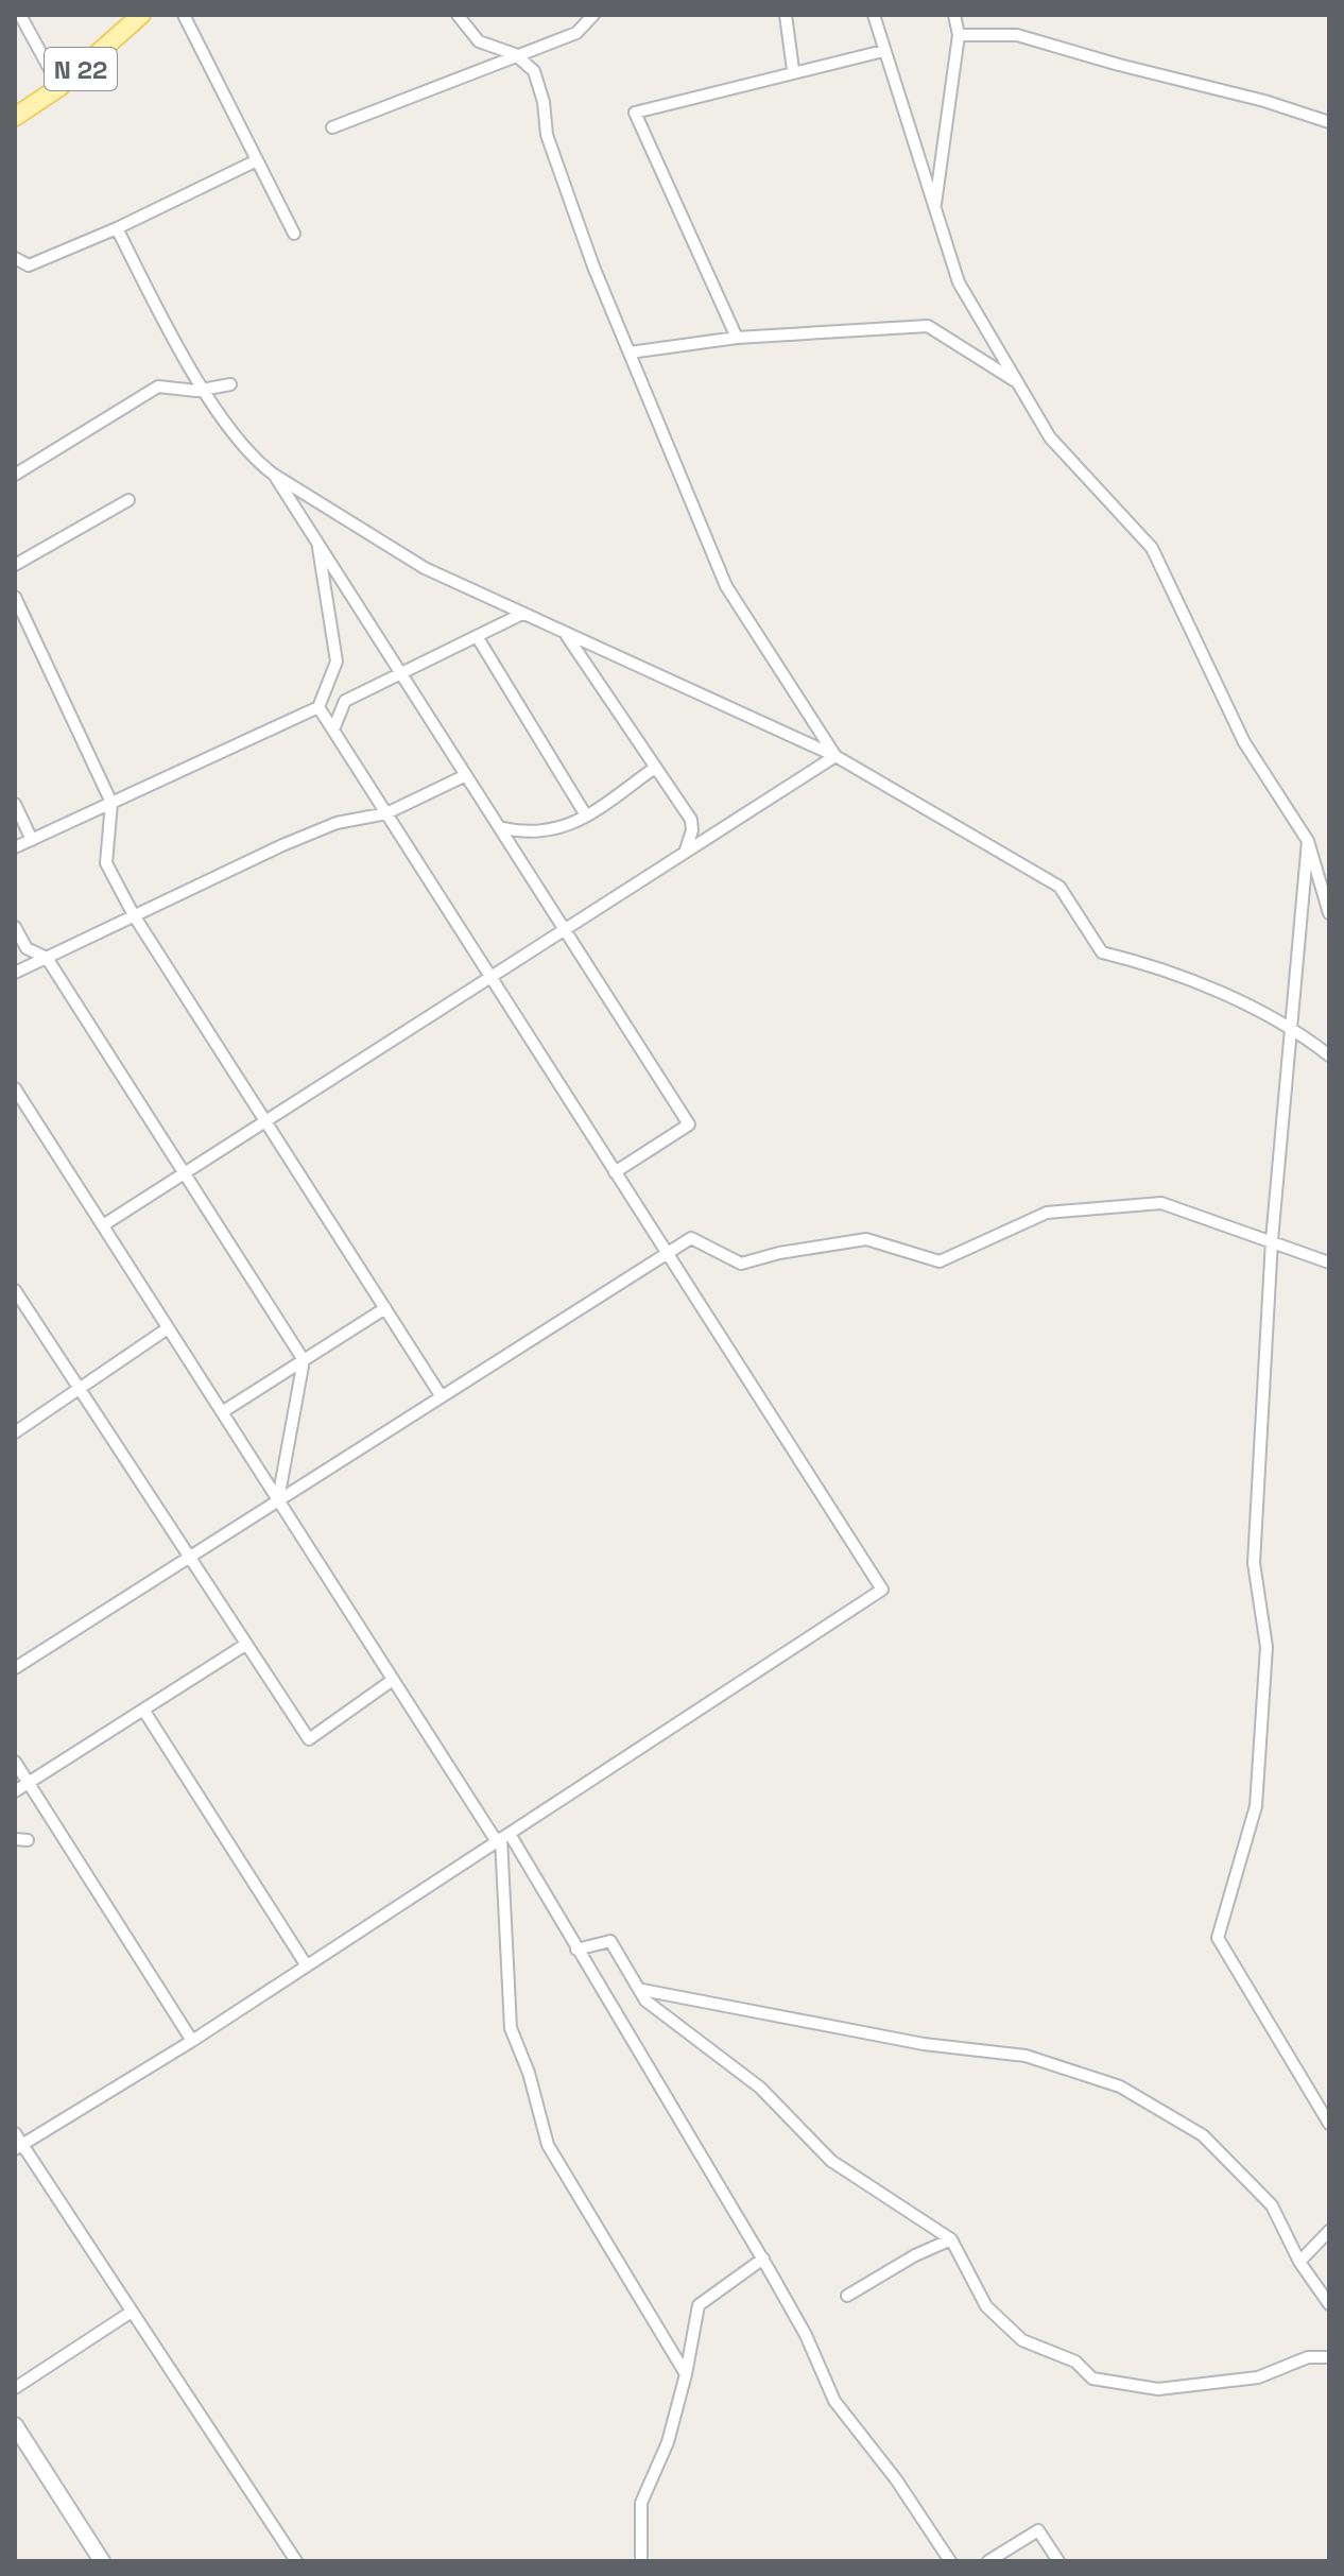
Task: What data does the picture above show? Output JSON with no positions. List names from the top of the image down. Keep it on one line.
{"streets":{"main road":["N 22"]}}
